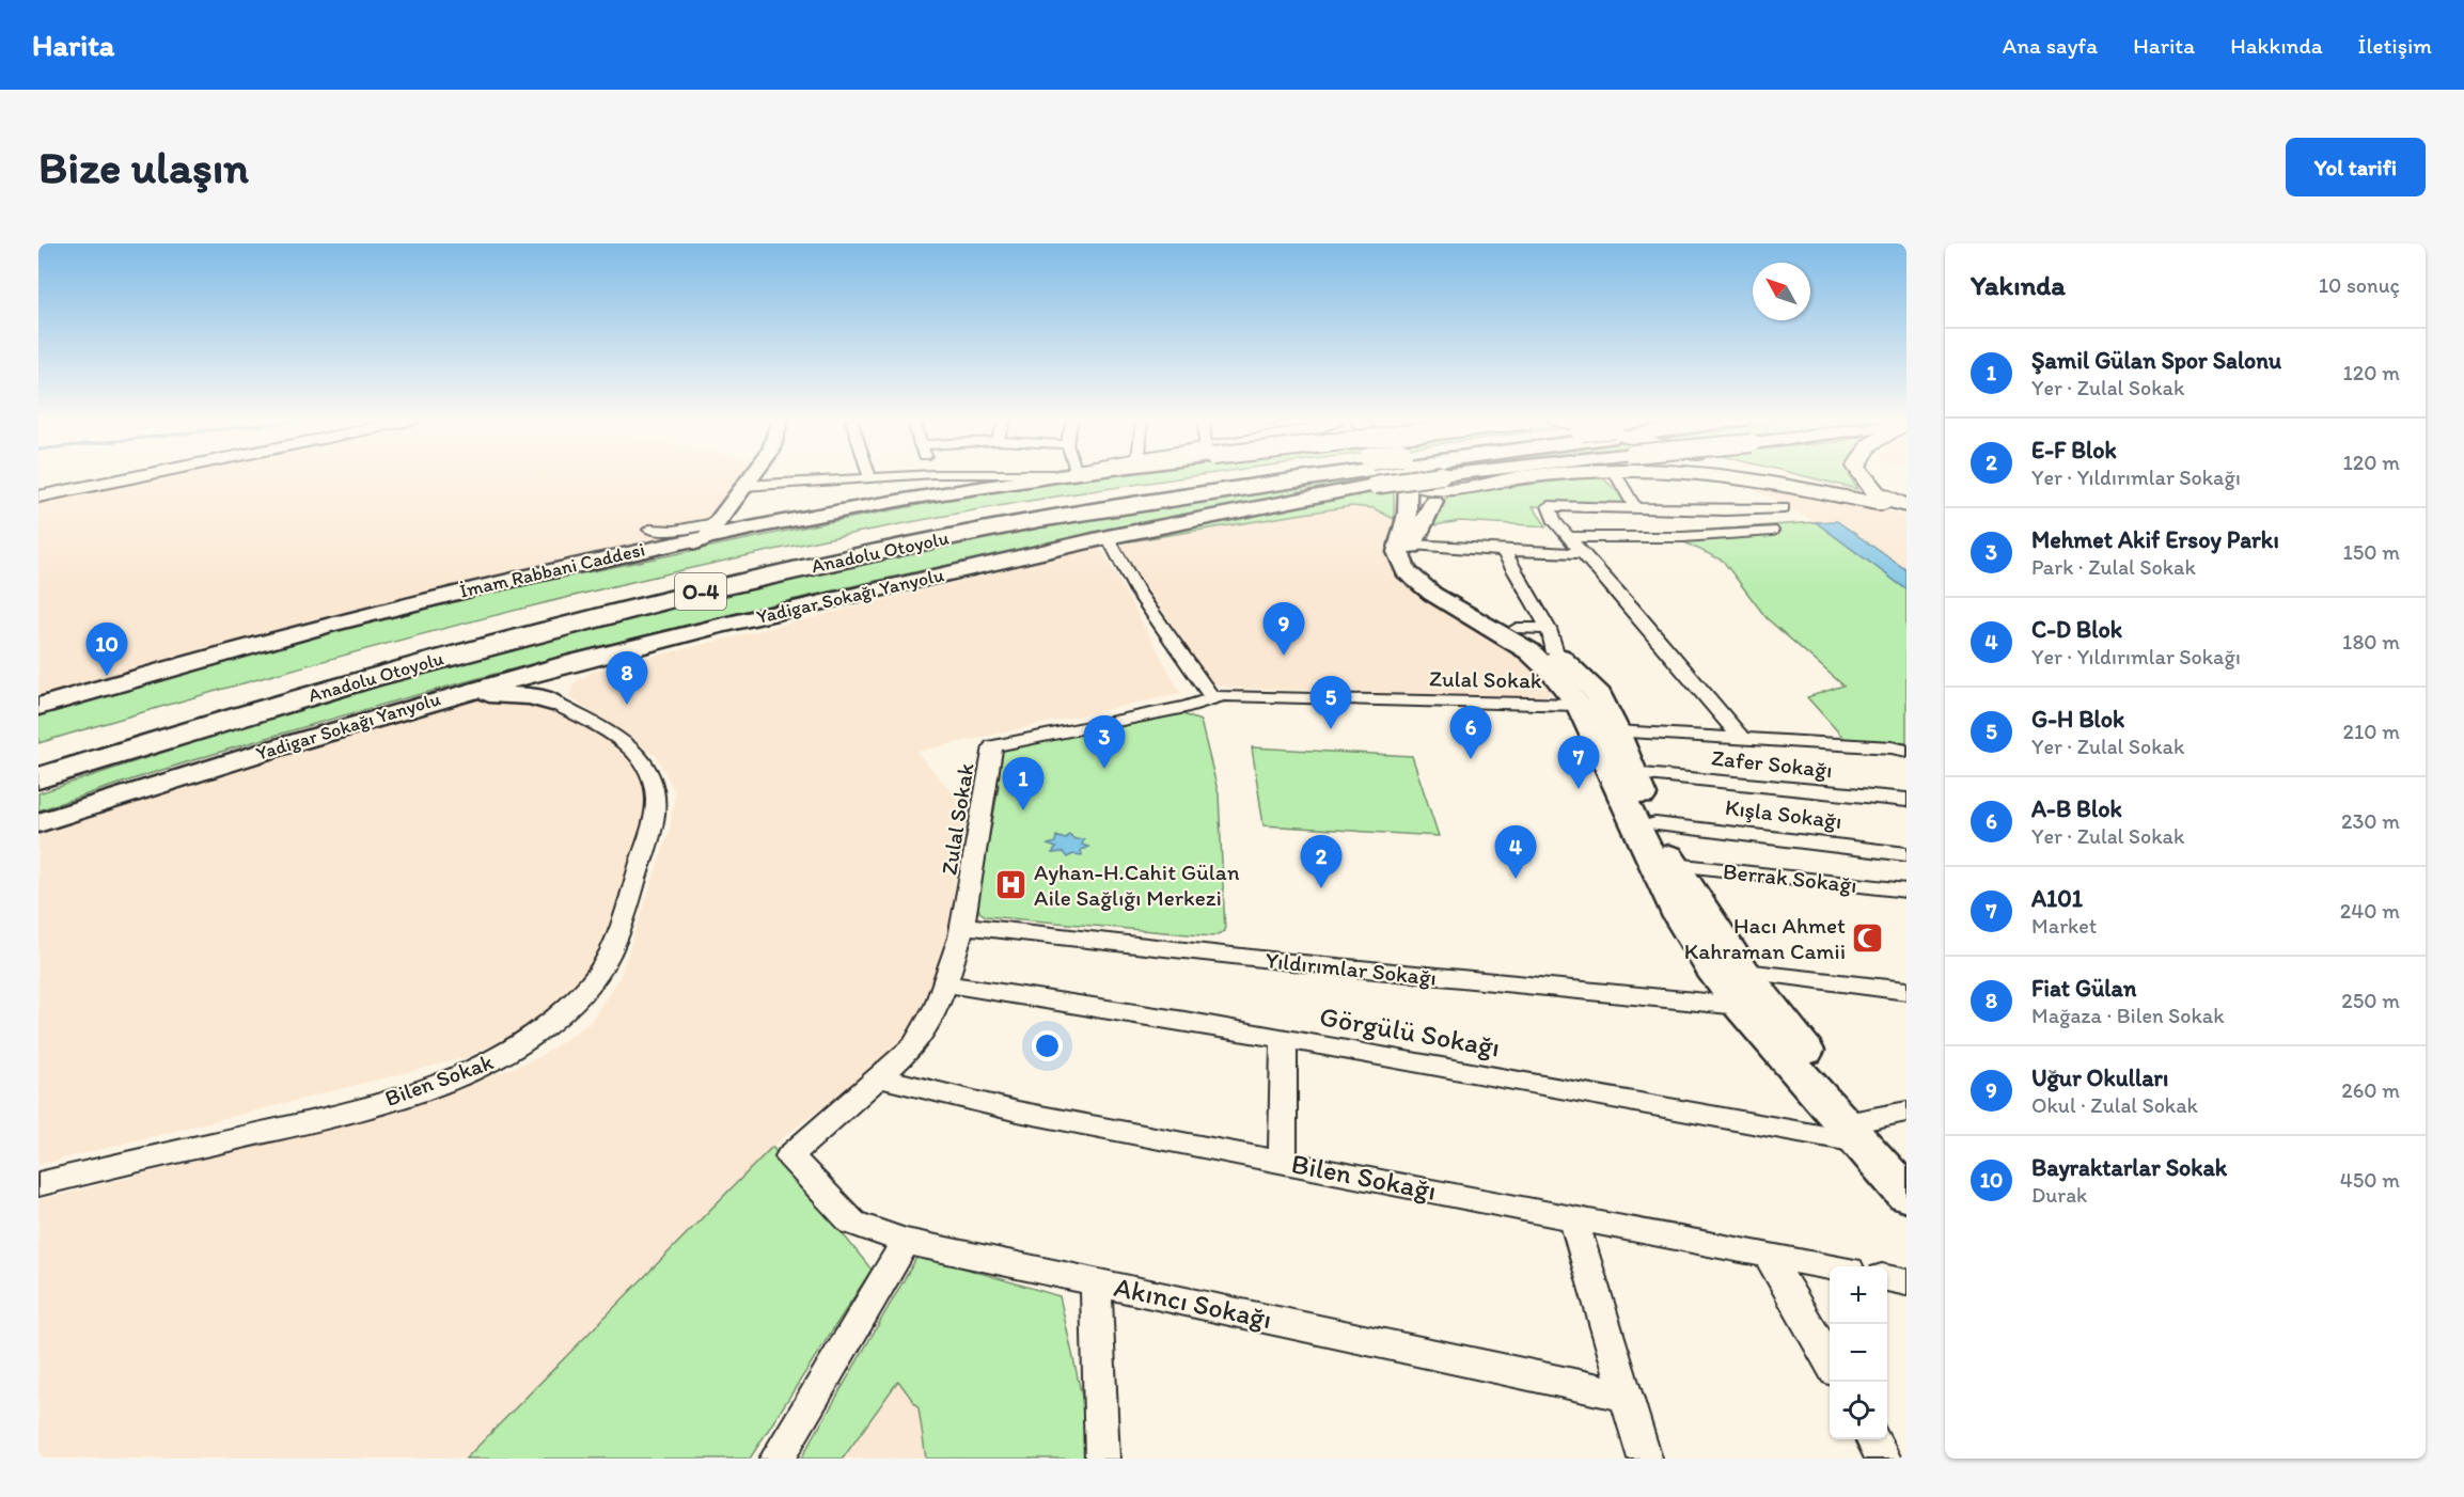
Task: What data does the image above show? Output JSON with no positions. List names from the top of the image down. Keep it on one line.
{"streets":{"highway":["Anadolu Otoyolu","O-4"],"main road":["İmam Rabbani Caddesi","Yadigar Sokağı Yanyolu"],"street":["Zulal Sokak","Zafer Sokağı","Kışla Sokağı","Berrak Sokağı","Yıldırımlar Sokağı","Görgülü Sokağı","Bilen Sokak","Bilen Sokağı","Akıncı Sokağı"]},"crossings":[["Zulal Sokak","Yıldırımlar Sokağı"],["Zulal Sokak","Görgülü Sokağı"],["Zulal Sokak","Bilen Sokağı"],["Zulal Sokak","Akıncı Sokağı"]],"places":{"hospital":["Ayhan-H.Cahit Gülan Aile Sağlığı Merkezi"],"mosque":["Hacı Ahmet Kahraman Camii"]},"north":"top left","page":{"header":"Harita","nav":["Ana sayfa","Harita","Hakkında","İletişim"],"buttons":"Yol tarifi","title":"Bize ulaşın","heading":["Yakında","10 sonuç"],"list":[{"mark":"1","name":"Şamil Gülan Spor Salonu","note":"Yer · Zulal Sokak","value":"120 m"},{"mark":"2","name":"E-F Blok","note":"Yer · Yıldırımlar Sokağı","value":"120 m"},{"mark":"3","name":"Mehmet Akif Ersoy Parkı","note":"Park · Zulal Sokak","value":"150 m"},{"mark":"4","name":"C-D Blok","note":"Yer · Yıldırımlar Sokağı","value":"180 m"},{"mark":"5","name":"G-H Blok","note":"Yer · Zulal Sokak","value":"210 m"},{"mark":"6","name":"A-B Blok","note":"Yer · Zulal Sokak","value":"230 m"},{"mark":"7","name":"A101","note":"Market","value":"240 m"},{"mark":"8","name":"Fiat Gülan","note":"Mağaza · Bilen Sokak","value":"250 m"},{"mark":"9","name":"Uğur Okulları","note":"Okul · Zulal Sokak","value":"260 m"},{"mark":"10","name":"Bayraktarlar Sokak","note":"Durak","value":"450 m"}],"pins":["9","10","8","5","6","3","7","1","4","2"],"map_buttons":["+","−"]}}
